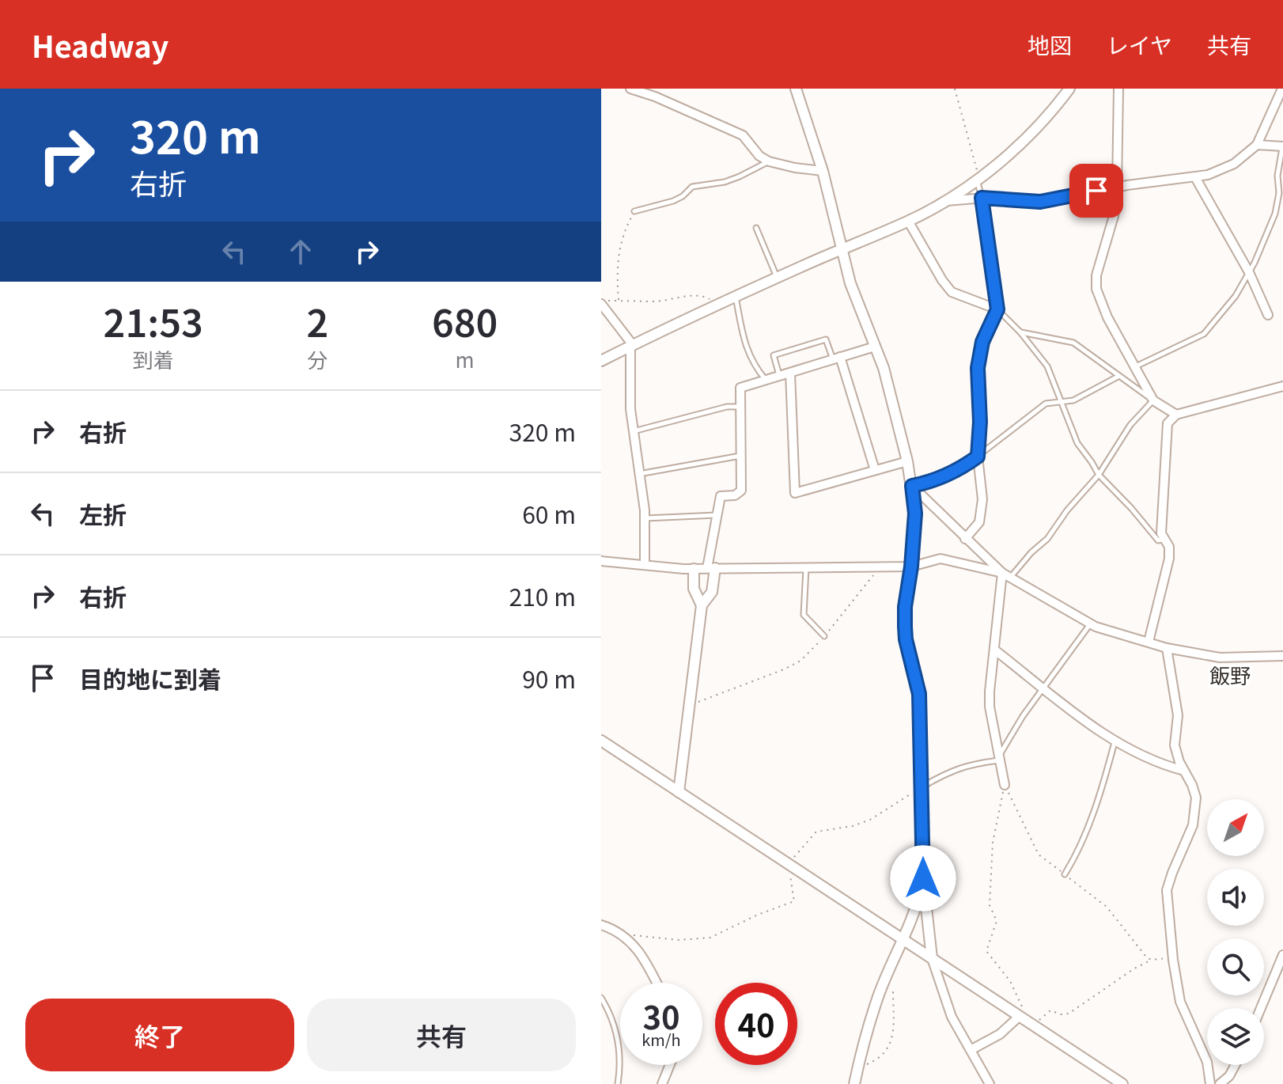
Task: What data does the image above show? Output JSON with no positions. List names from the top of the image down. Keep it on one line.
{"districts":["飯野"],"north":"top right","page":{"header":"Headway","nav":["地図","レイヤ","共有"],"turn":["320 m","右折"],"eta":["21:53","到着","2","分","680","m"],"list":[{"name":"右折","value":"320 m"},{"name":"左折","value":"60 m"},{"name":"右折","value":"210 m"},{"name":"目的地に到着","value":"90 m"}],"speed":"30 km/h","limit":"40","buttons":["終了","共有"]}}
